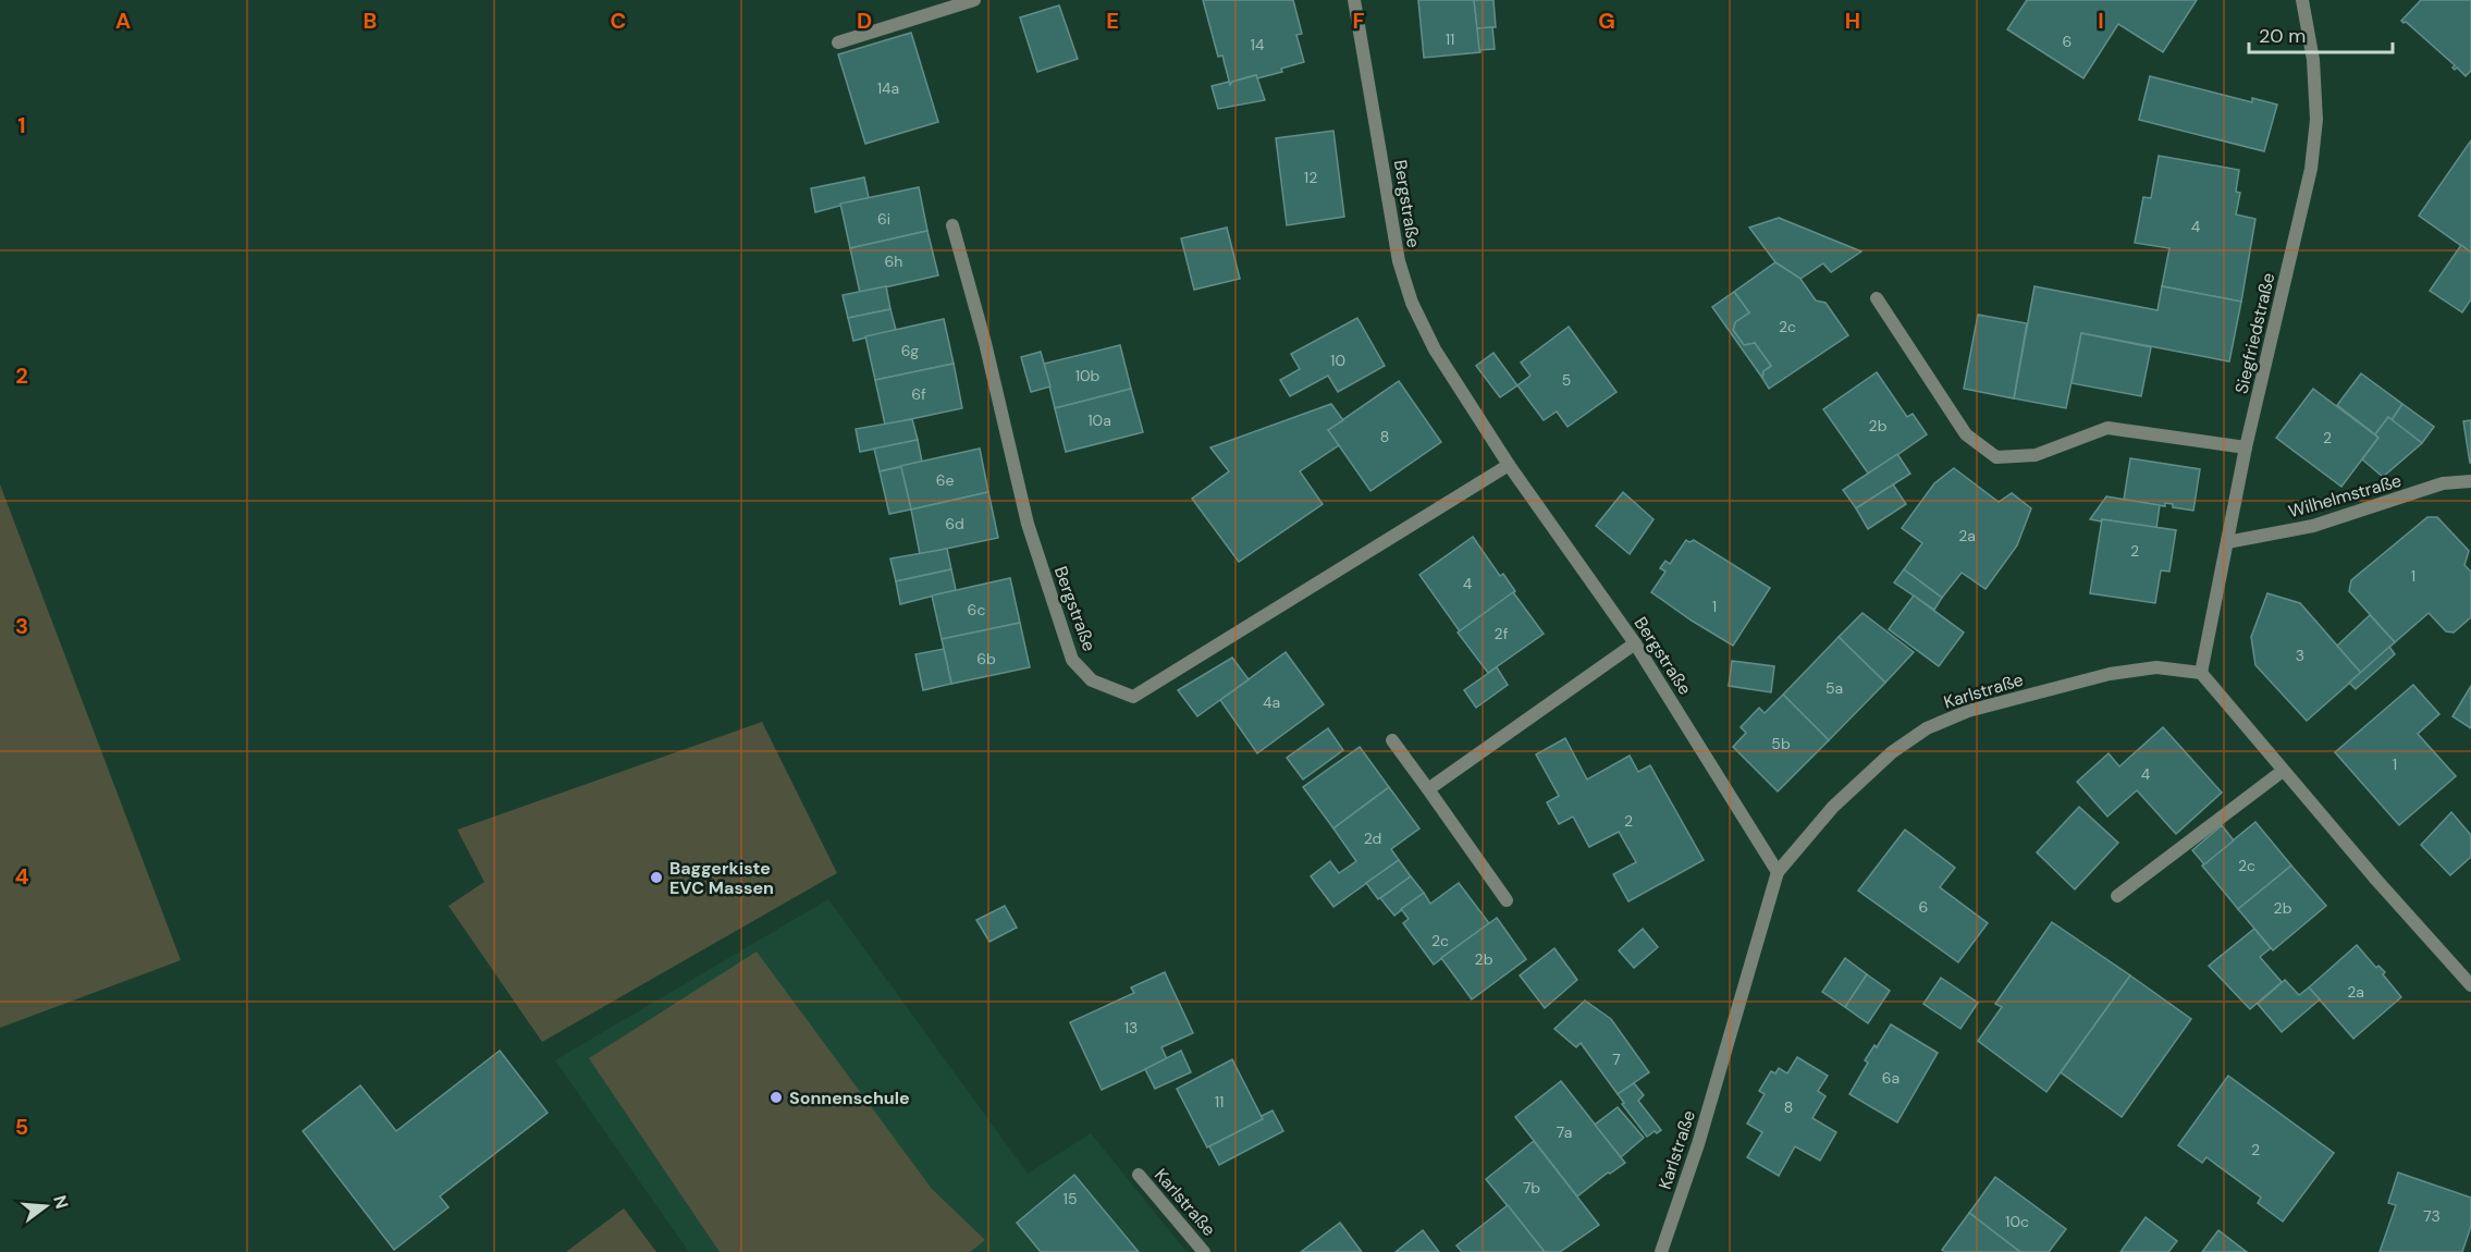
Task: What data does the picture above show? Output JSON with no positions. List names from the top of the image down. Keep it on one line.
{"streets":{"street":["Bergstraße","Siegfriedstraße","Wilhelmstraße","Karlstraße"]},"crossings":[["Bergstraße","Karlstraße"],["Siegfriedstraße","Wilhelmstraße"],["Siegfriedstraße","Karlstraße"]],"places":["Baggerkiste EVC Massen","Sonnenschule"],"house_numbers":["11","6","14","14a","12","6i","4","6h","2c","6g","10","10b","5","6f","10a","2b","8","2","6e","6d","2a","2","1","4","1","6c","2f","3","6b","5a","4a","5b","1","4","2","2d","2c","6","2b","2c","2b","2a","13","7","6a","11","8","7a","2","7b","15","73","10c"],"scale_bar":"20 m","north":"right","grid":{"columns":["A","B","C","D","E","F","G","H","I"],"rows":["1","2","3","4","5"]}}
